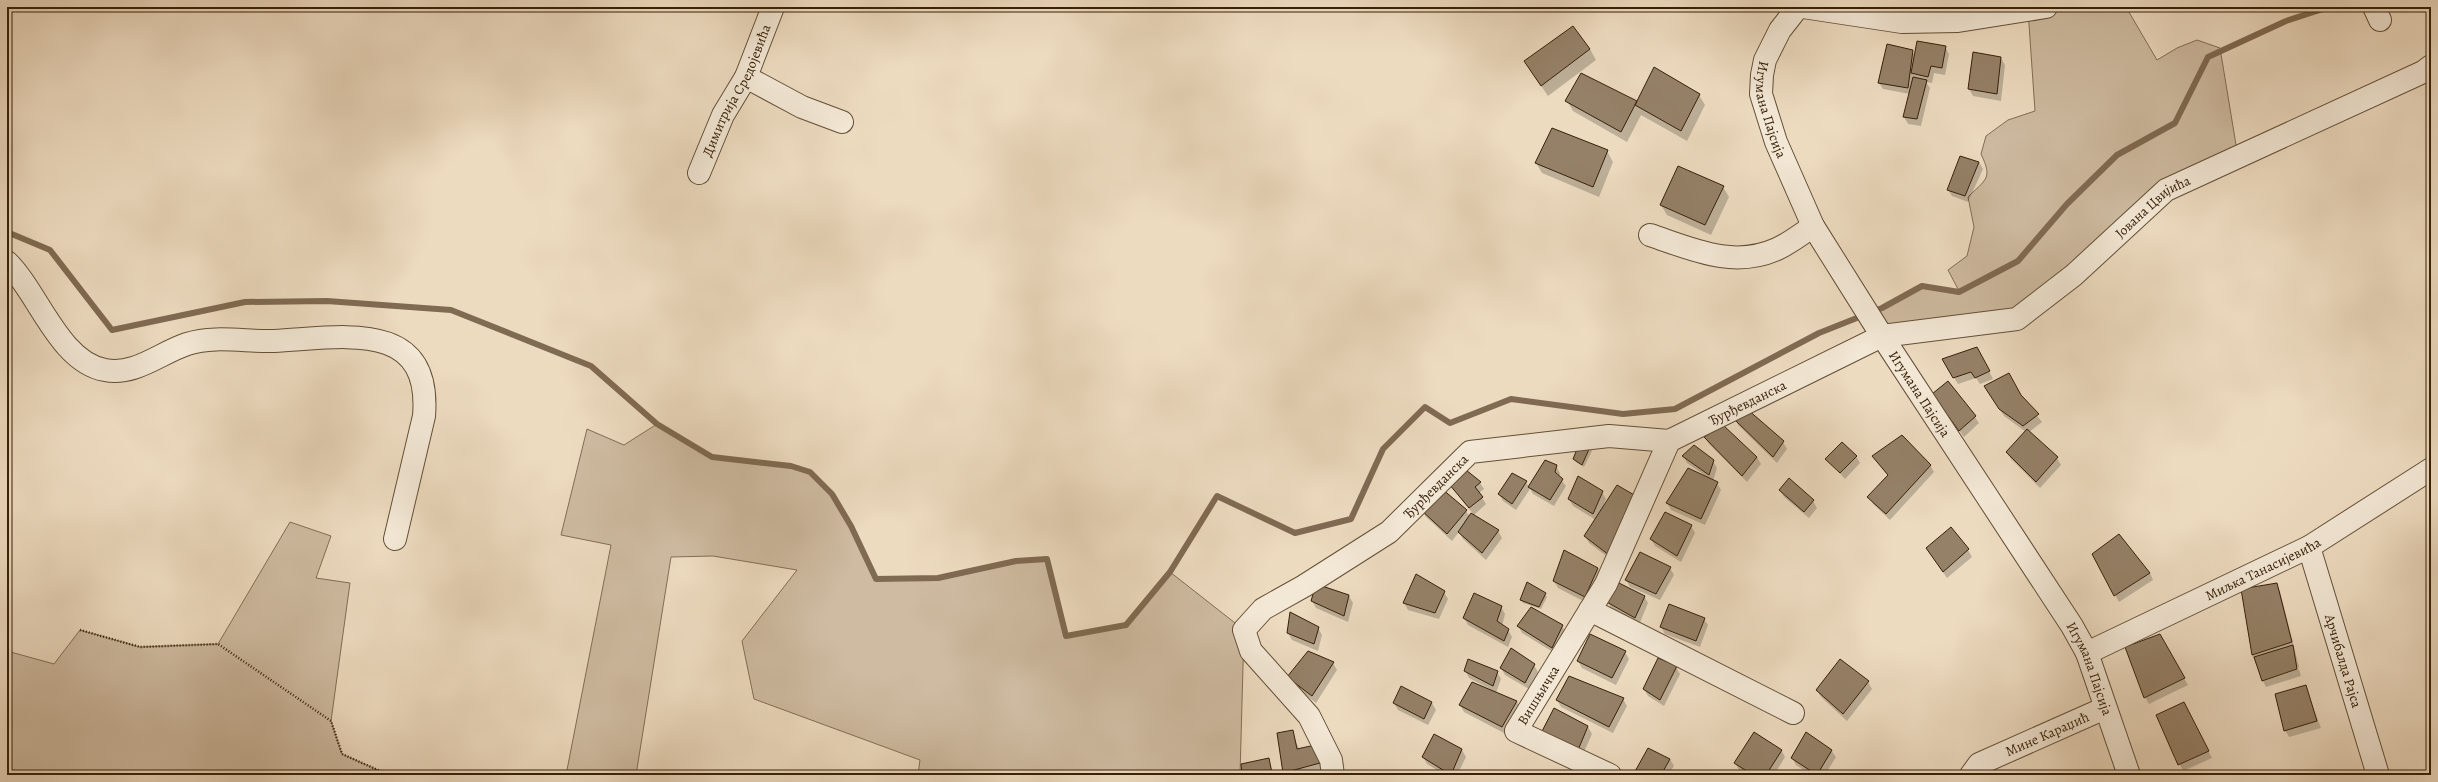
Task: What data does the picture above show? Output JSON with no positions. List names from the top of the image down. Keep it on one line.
{"streets":{"street":["Димитрија Средојевића","Игумана Пајсија","Јована Цвијића","Ђурђевданска","Миљка Танасијевића","Арчибалда Рајса","Вишњичка","Мине Караџић"]},"crossings":[["Игумана Пајсија","Јована Цвијића"],["Игумана Пајсија","Ђурђевданска"],["Игумана Пајсија","Миљка Танасијевића"],["Игумана Пајсија","Мине Караџић"],["Јована Цвијића","Ђурђевданска"],["Ђурђевданска","Вишњичка"],["Миљка Танасијевића","Арчибалда Рајса"]]}
